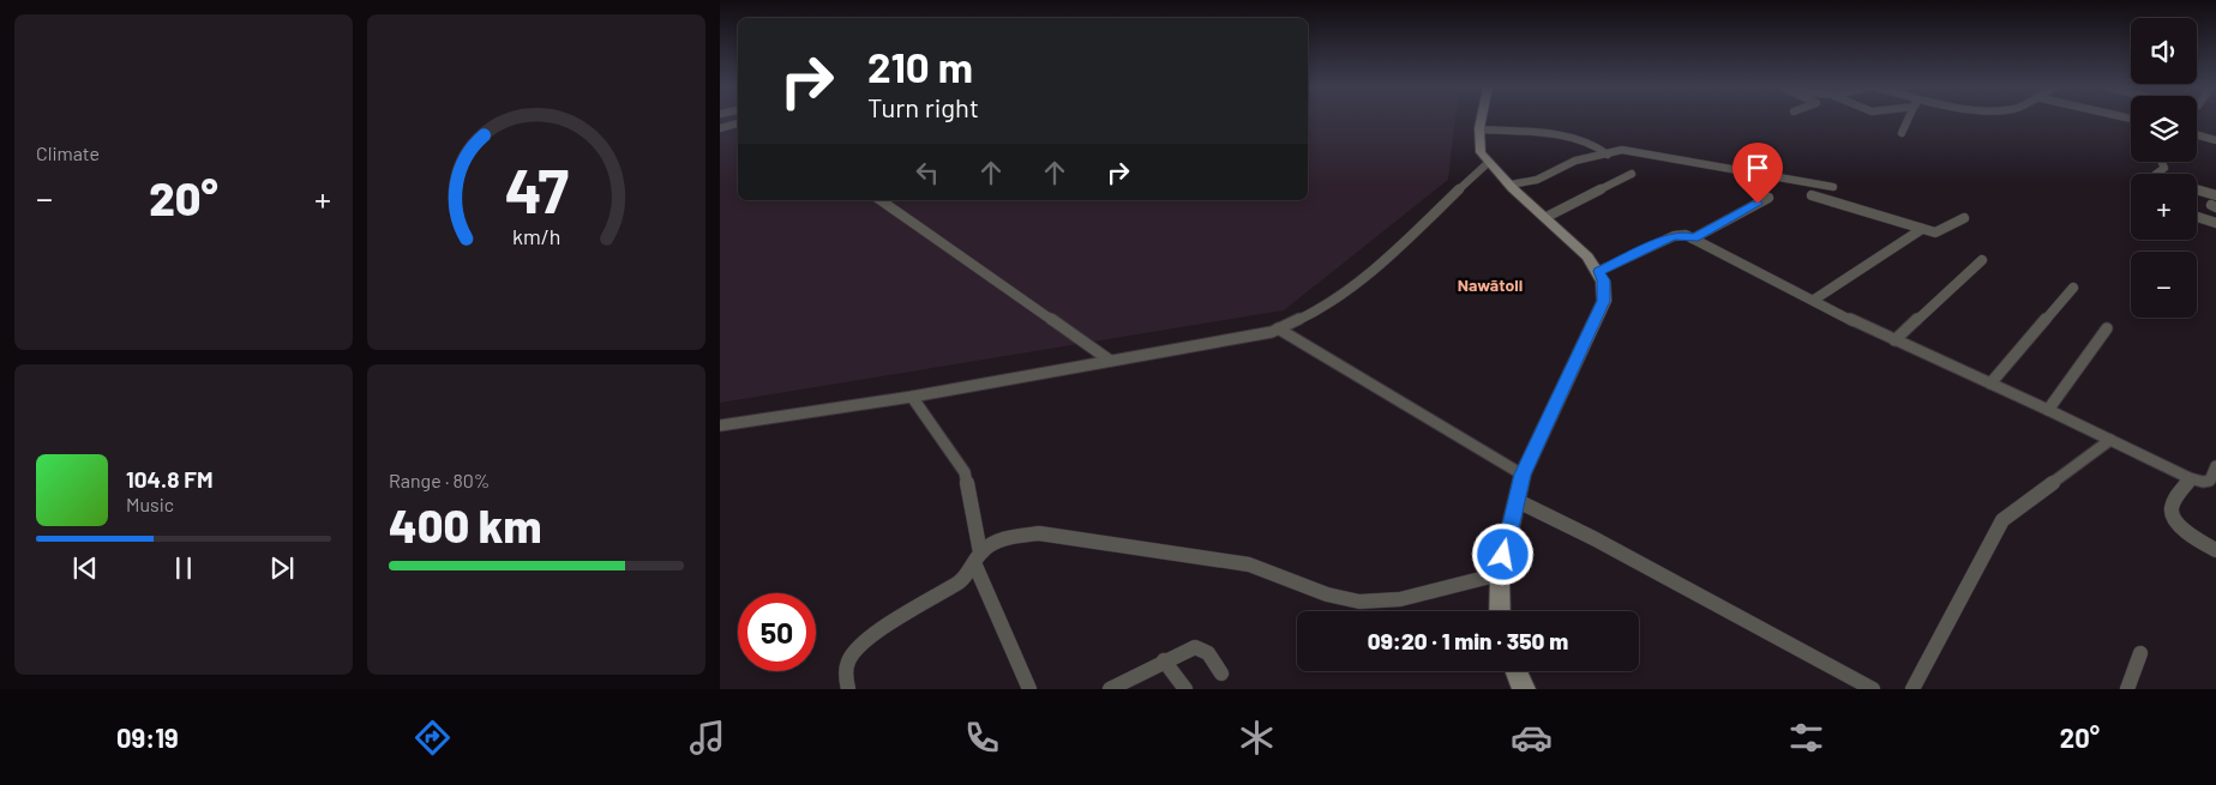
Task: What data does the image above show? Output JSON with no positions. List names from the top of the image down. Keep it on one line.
{"districts":["Nawātoli"],"page":{"tile":["Climate",["Range · 80%","400 km"]],"map_buttons":["+","−"],"turn":["210 m","Turn right"],"heat":["−","20°","+"],"song":["104.8 FM","Music"],"limit":"50","trip":"09:20 · 1 min · 350 m","tabs":["09:19","20°"],"gauge":["47","km/h"]}}
